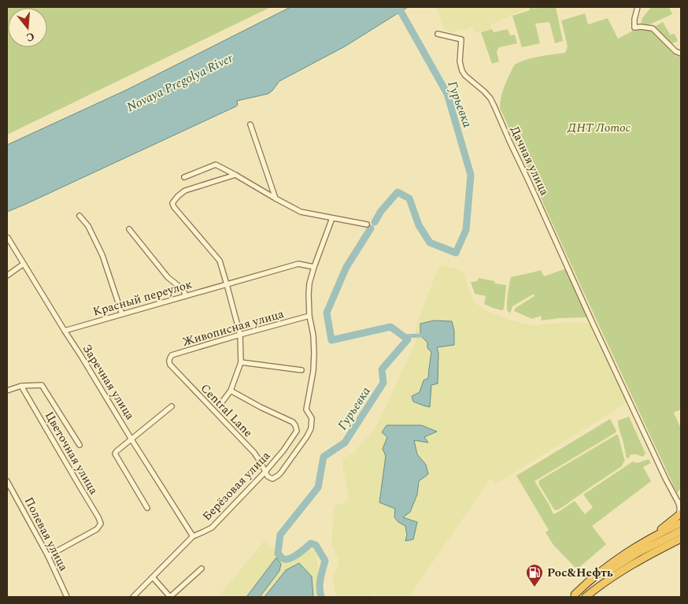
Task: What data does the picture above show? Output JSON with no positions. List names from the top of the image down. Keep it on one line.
{"streets":{"street":["Дачная улица","Красный переулок","Живописная улица","Заречная улица","Central Lane","Цветочная улица","Берёзовая улица","Полевая улица"]},"crossings":[["Красный переулок","Заречная улица"],["Живописная улица","Central Lane"],["Заречная улица","Берёзовая улица"],["Central Lane","Берёзовая улица"],["Цветочная улица","Полевая улица"]],"water":["Novaya Pregolya River","Гурьевка"],"parks":["ДНТ Лотос"],"places":{"fuel station":["Рос&Нефть"]},"north":"bottom"}
